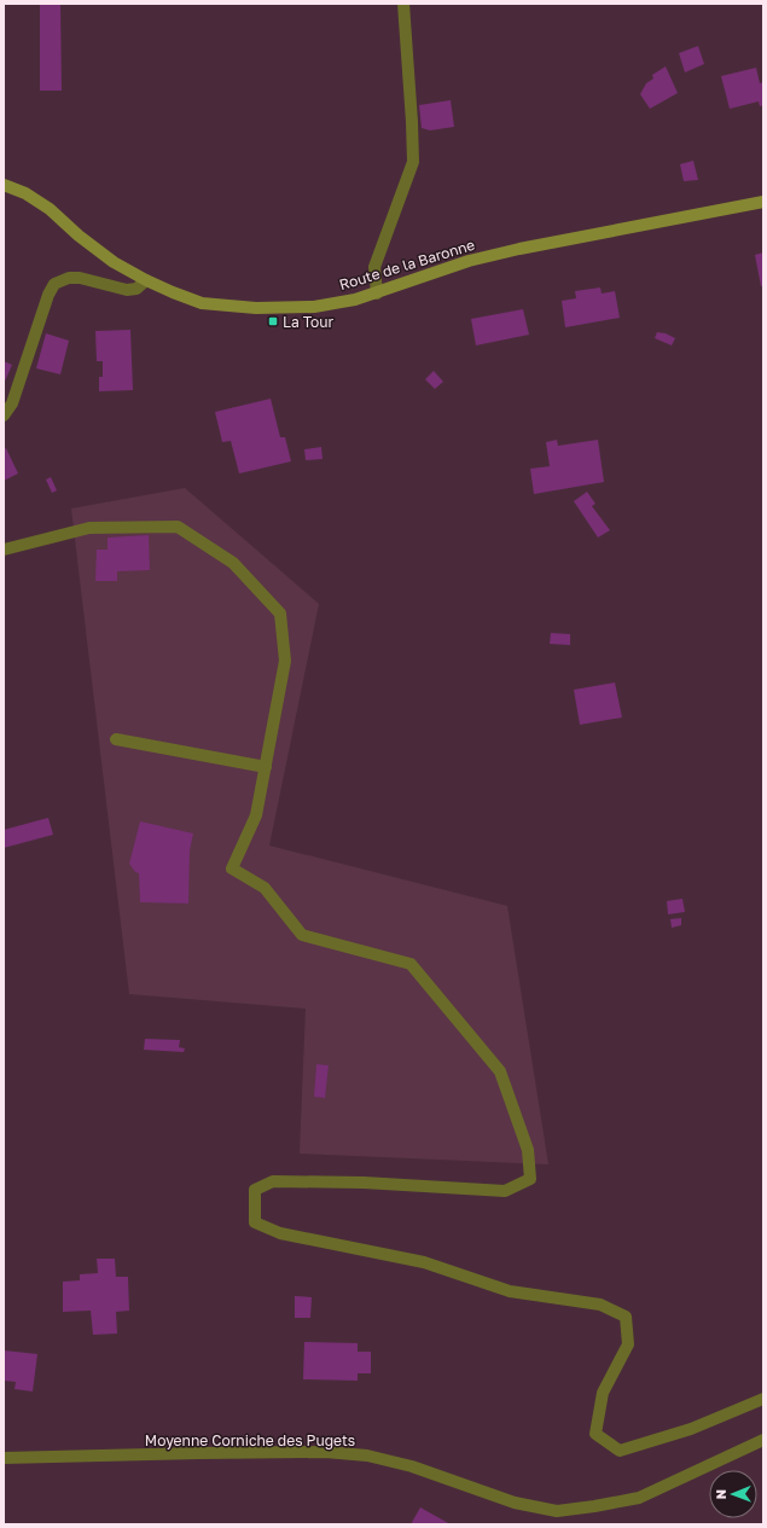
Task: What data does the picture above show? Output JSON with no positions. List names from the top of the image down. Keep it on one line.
{"streets":{"main road":["Route de la Baronne"],"street":["Moyenne Corniche des Pugets"]},"places":{"transit":["La Tour"]},"north":"left"}
